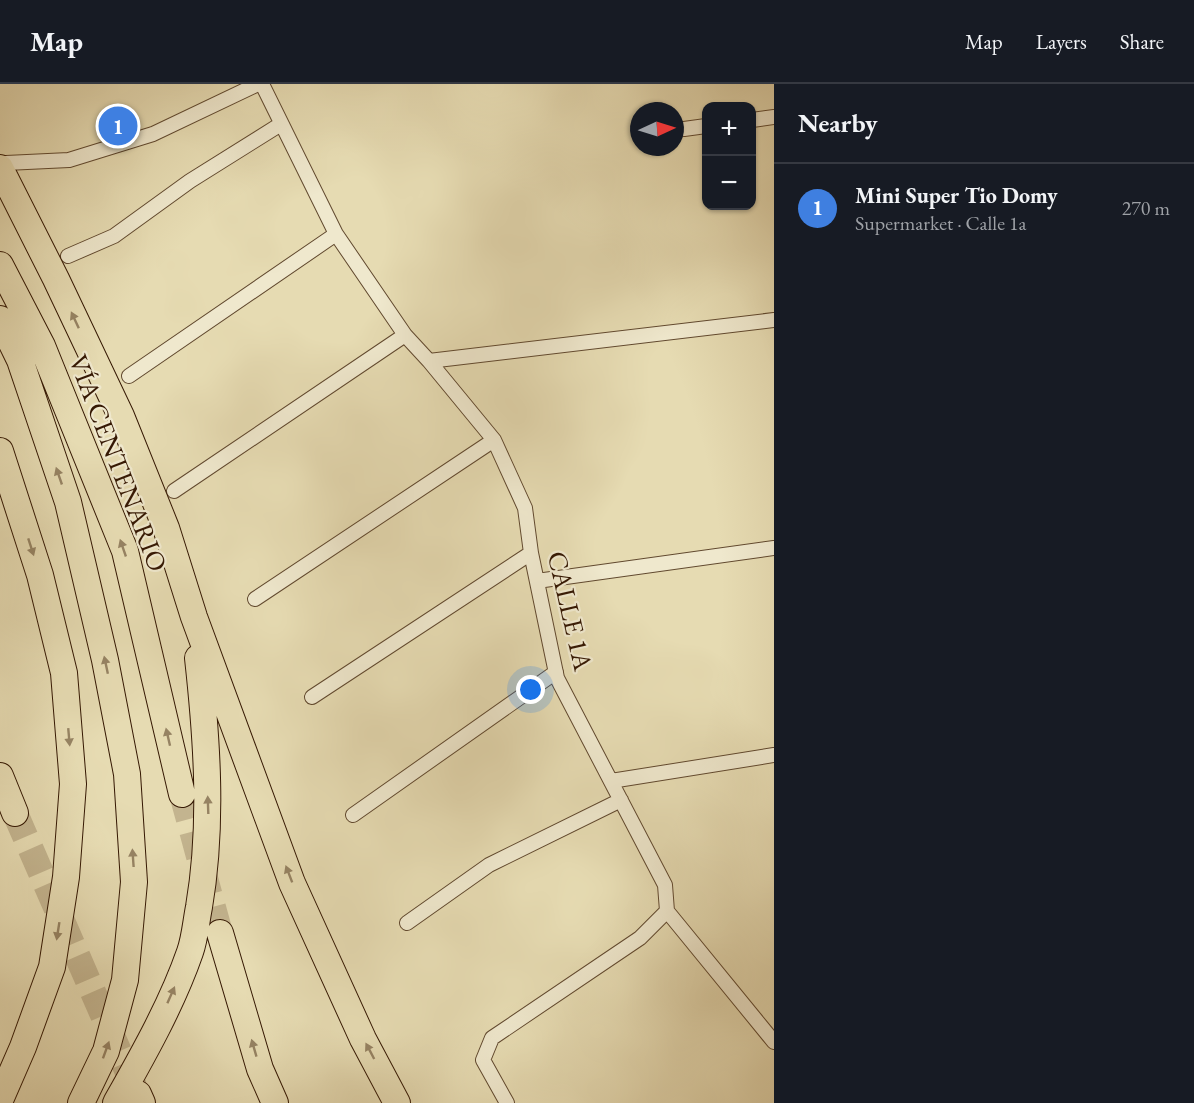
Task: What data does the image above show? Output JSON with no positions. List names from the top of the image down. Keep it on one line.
{"streets":{"highway":["VÍA CENTENARIO"],"street":["CALLE 1A"]},"north":"right","page":{"header":"Map","nav":["Map","Layers","Share"],"heading":"Nearby","map_buttons":["+","−"],"pins":"1","list":[{"mark":"1","name":"Mini Super Tio Domy","note":"Supermarket · Calle 1a","value":"270 m"}]}}
